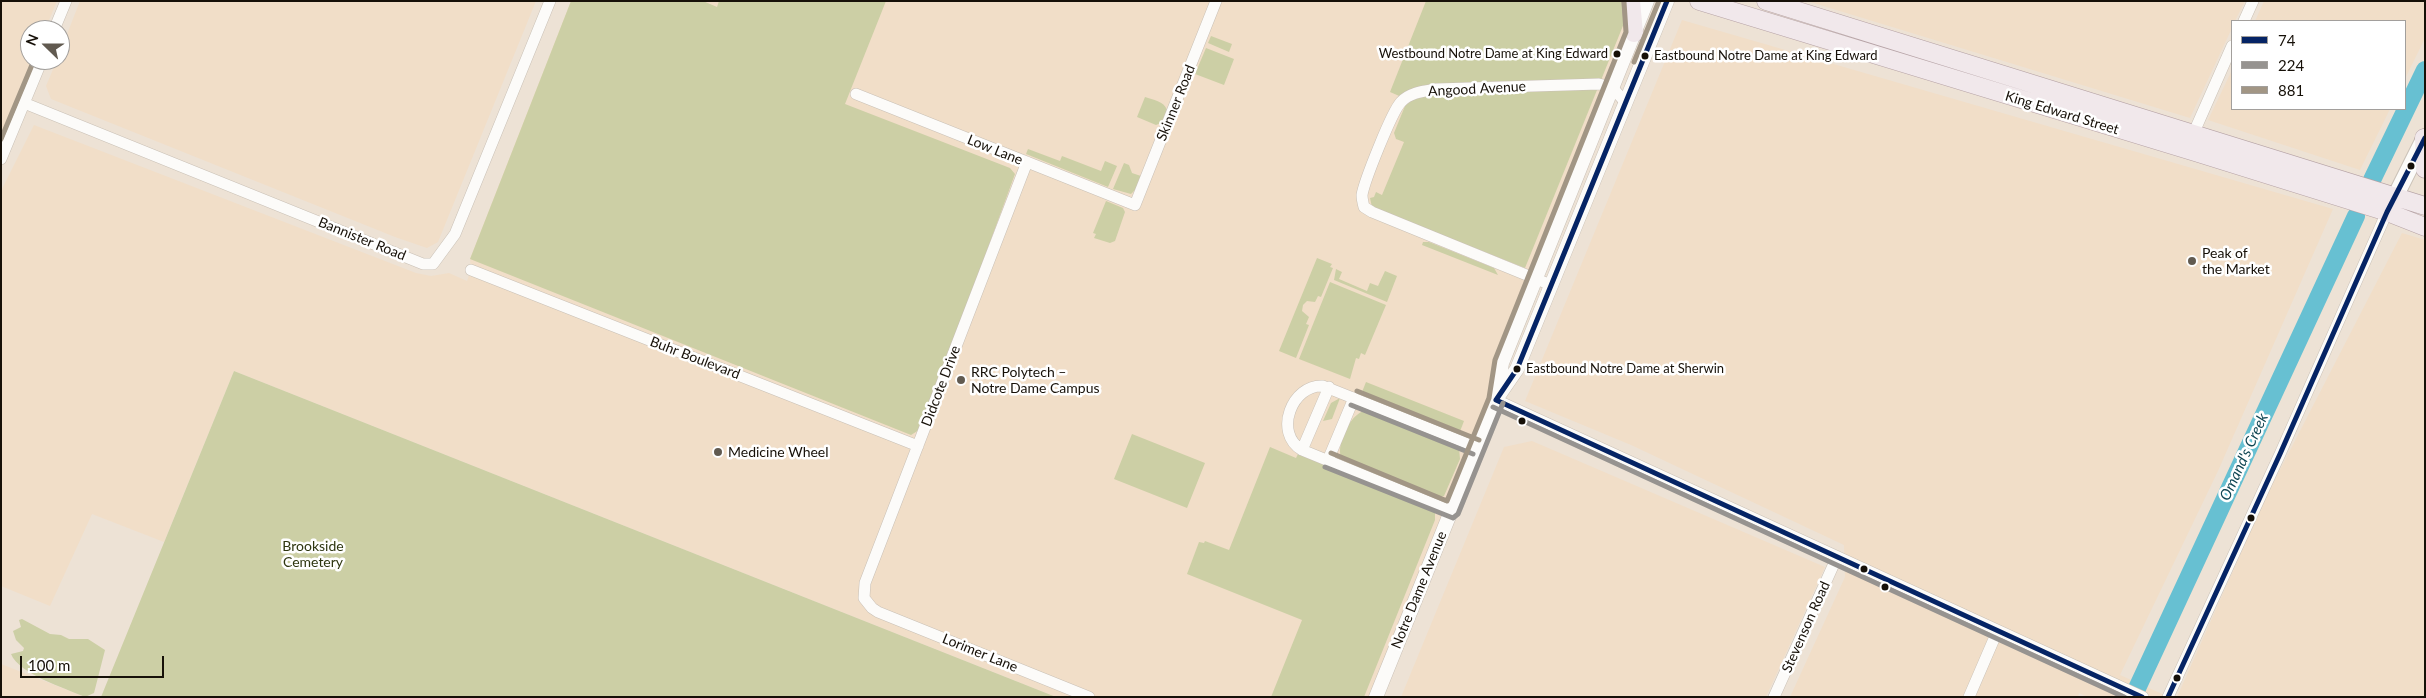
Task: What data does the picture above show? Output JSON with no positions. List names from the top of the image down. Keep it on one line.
{"streets":{"main road":["King Edward Street"],"street":["Angood Avenue","Skinner Road","Low Lane","Bannister Road","Buhr Boulevard","Didcote Drive","Notre Dame Avenue","Stevenson Road","Lorimer Lane"]},"crossings":[["Angood Avenue","Notre Dame Avenue"],["Skinner Road","Low Lane"],["Low Lane","Didcote Drive"],["Buhr Boulevard","Didcote Drive"],["Didcote Drive","Lorimer Lane"]],"water":["Omand's Creek"],"parks":["Brookside Cemetery"],"places":["Westbound Notre Dame at King Edward","Eastbound Notre Dame at King Edward","Peak of the Market","Eastbound Notre Dame at Sherwin","RRC Polytech – Notre Dame Campus","Medicine Wheel"],"lines":["transit line 74","transit line 881","transit line 224"],"legend":["74","224","881"],"scale_bar":"100 m","north":"left"}
